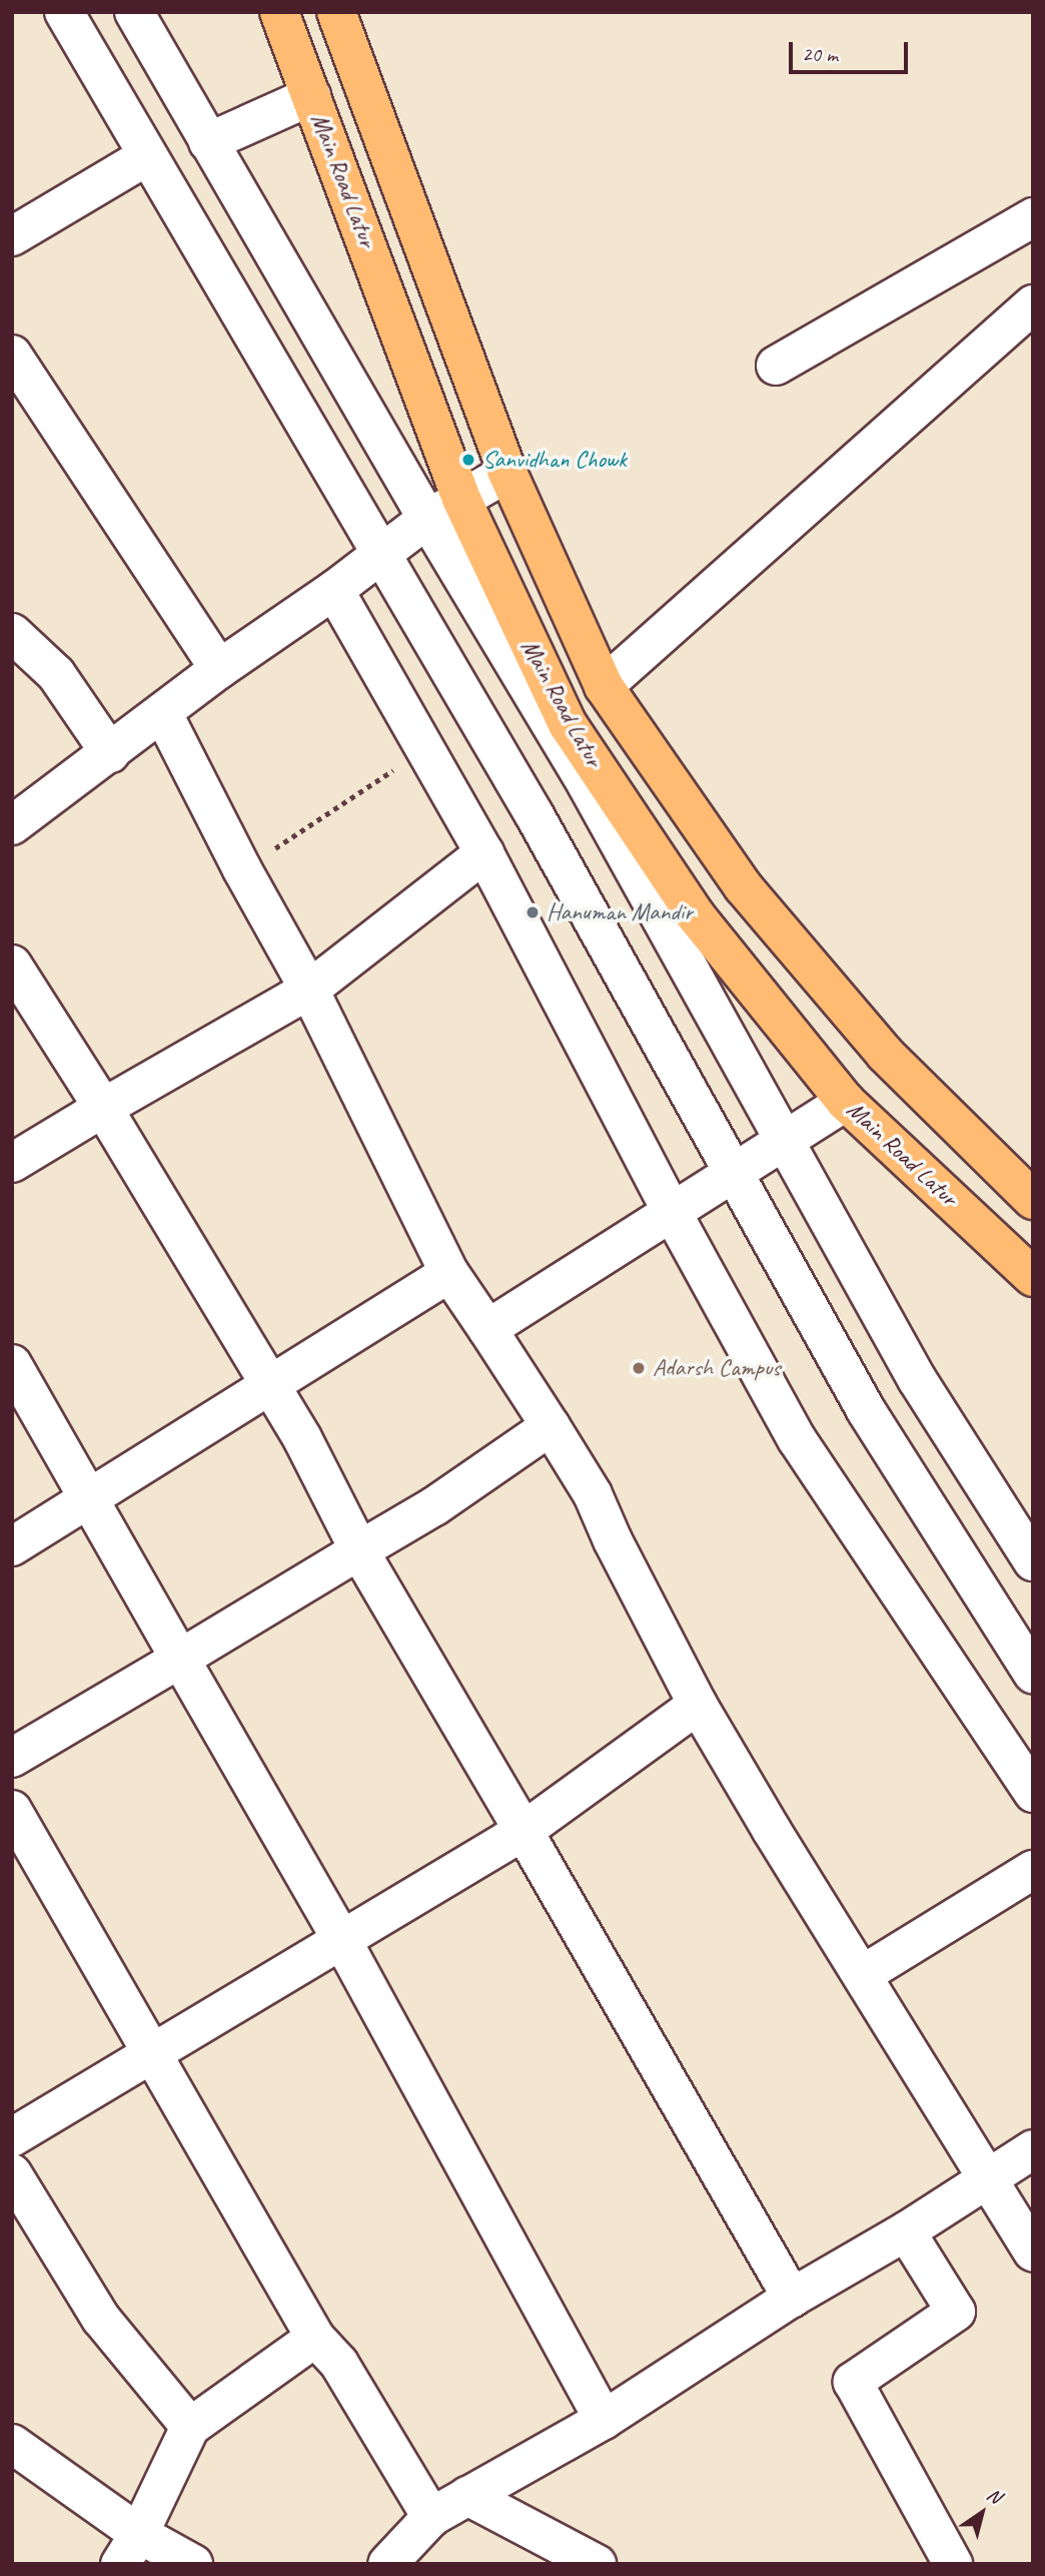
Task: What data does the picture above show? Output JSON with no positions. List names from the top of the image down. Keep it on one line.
{"streets":{"main road":["Main Road Latur"]},"places":["Sanvidhan Chowk","Hanuman Mandir","Adarsh Campus"],"scale_bar":"20 m","north":"top right"}
